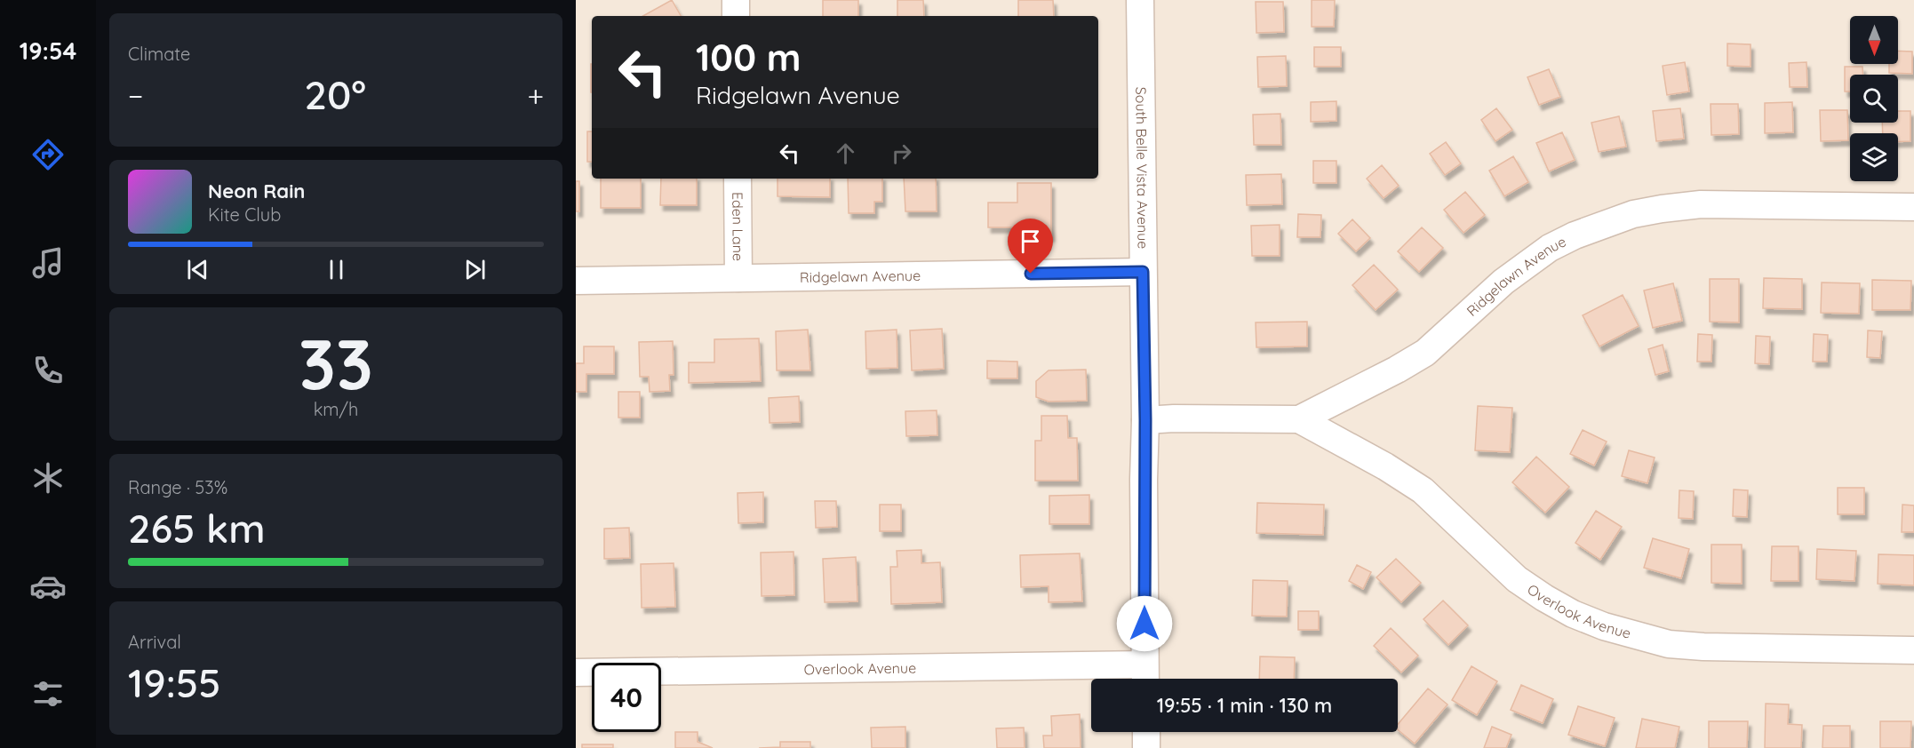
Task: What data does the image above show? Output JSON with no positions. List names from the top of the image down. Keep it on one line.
{"streets":{"street":["South Belle Vista Avenue","Eden Lane","Ridgelawn Avenue","Overlook Avenue"]},"crossings":[["South Belle Vista Avenue","Ridgelawn Avenue"],["South Belle Vista Avenue","Overlook Avenue"],["Eden Lane","Ridgelawn Avenue"],["Ridgelawn Avenue","Overlook Avenue"]],"north":"bottom","page":{"tabs":"19:54","tile":["Climate",["33","km/h"],["Range · 53%","265 km"],["Arrival","19:55"]],"turn":["100 m","Ridgelawn Avenue"],"heat":["−","20°","+"],"song":["Neon Rain","Kite Club"],"limit":"40","trip":"19:55 · 1 min · 130 m"}}
